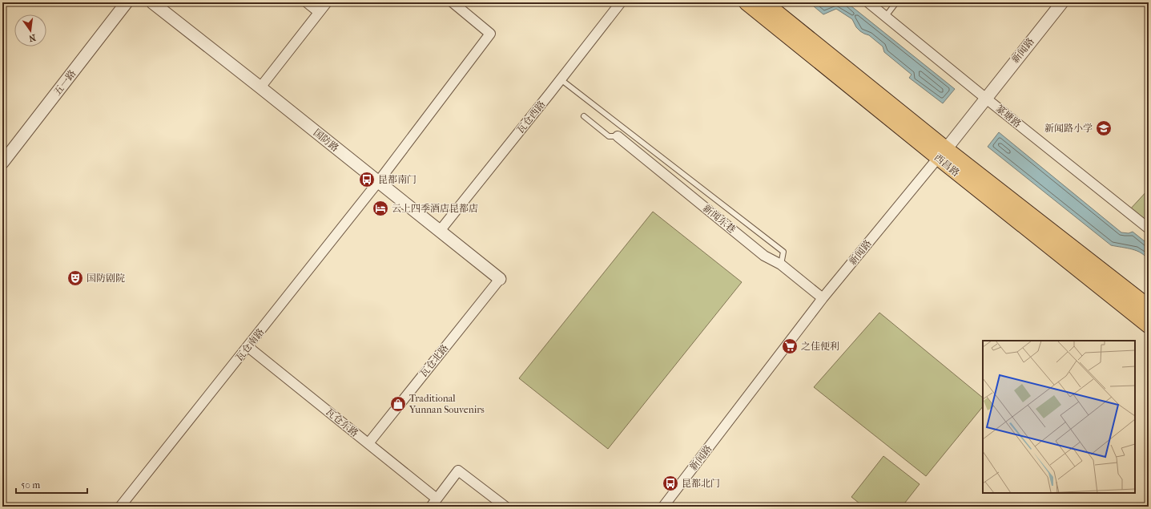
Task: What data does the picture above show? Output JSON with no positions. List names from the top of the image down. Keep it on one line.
{"streets":{"main road":["西昌路"],"street":["新闻路","五一路","篆塘路","瓦仓西路","国防路","新闻东巷","瓦仓南路","瓦仓北路","瓦仓东路"]},"crossings":[["新闻路","篆塘路"],["新闻路","西昌路"],["新闻路","新闻东巷"],["瓦仓西路","国防路"],["国防路","瓦仓南路"],["国防路","瓦仓北路"],["瓦仓南路","瓦仓东路"],["瓦仓北路","瓦仓东路"]],"places":{"school or university":["新闻路小学"],"bus stop":["昆都南门","昆都北门"],"hotel":["云上四季酒店昆都店"],"theatre":["国防剧院"],"supermarket":["之佳便利"],"shop":["Traditional Yunnan Souvenirs"]},"scale_bar":"50 m","north":"bottom"}
